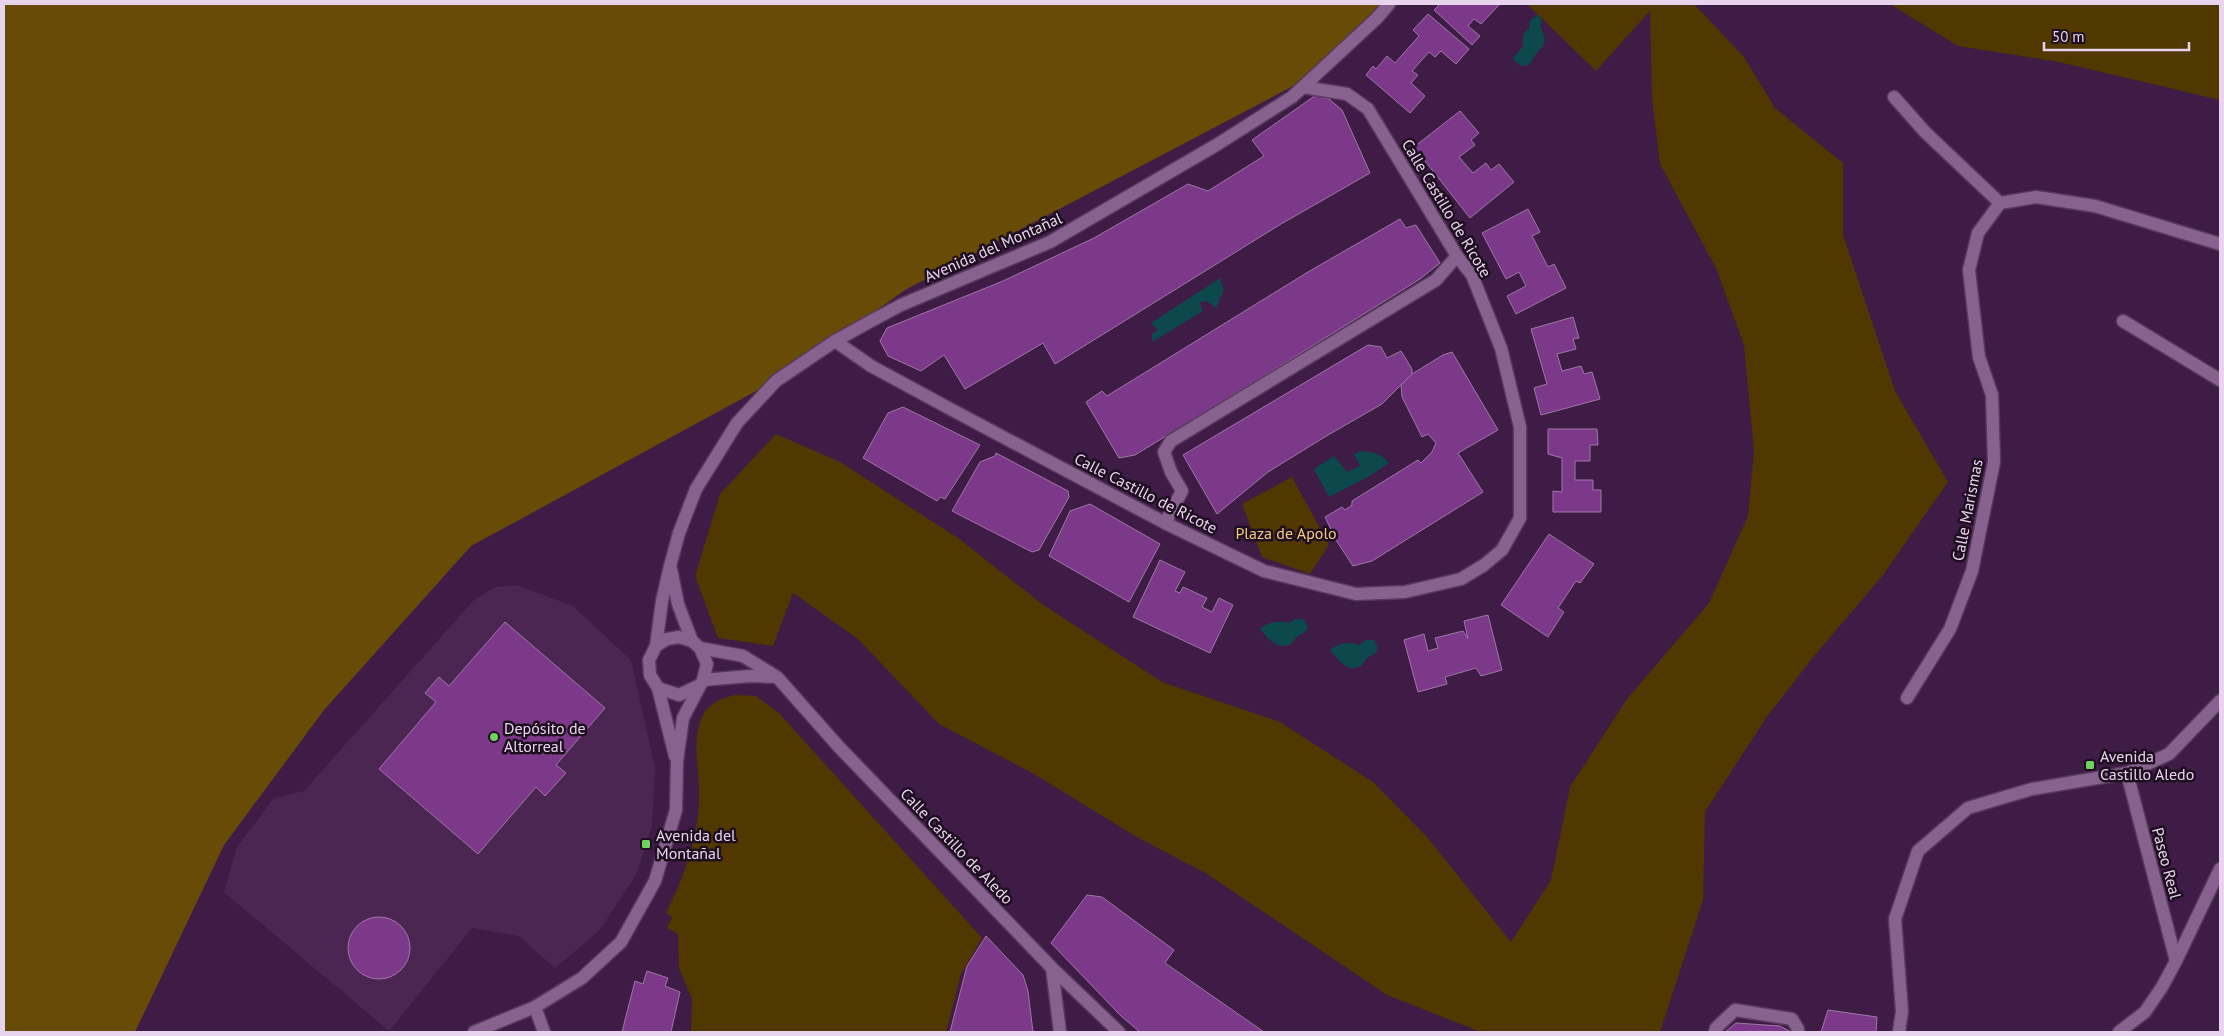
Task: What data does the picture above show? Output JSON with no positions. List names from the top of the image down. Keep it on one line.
{"streets":{"street":["Calle Castillo de Ricote","Avenida del Montañal","Calle Marismas","Calle Castillo de Aledo","Paseo Real"]},"crossings":[["Calle Castillo de Ricote","Avenida del Montañal"],["Avenida del Montañal","Calle Castillo de Aledo"]],"parks":["Plaza de Apolo"],"places":{"other":["Depósito de Altorreal"],"transit":["Avenida Castillo Aledo","Avenida del Montañal"]},"scale_bar":"50 m"}
